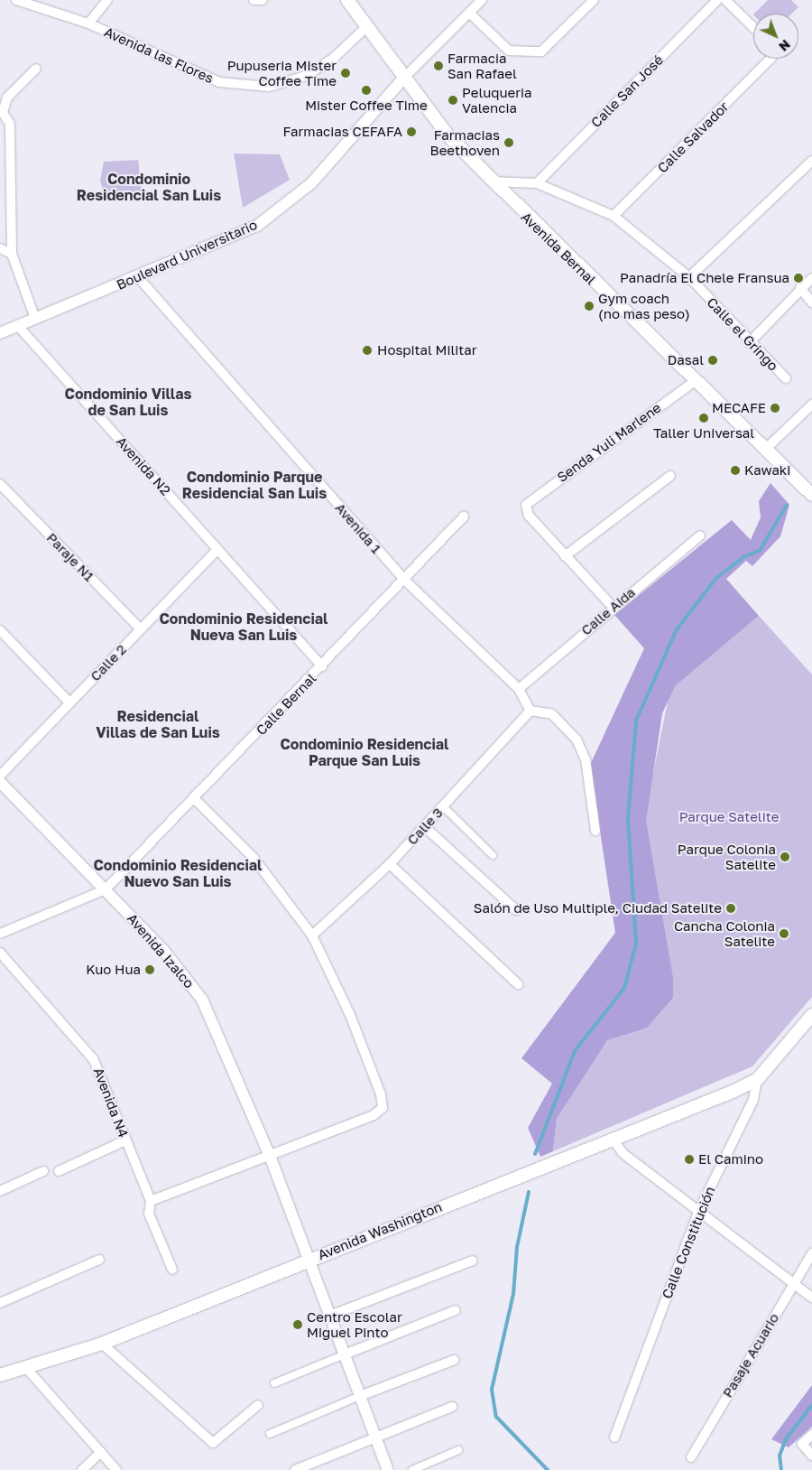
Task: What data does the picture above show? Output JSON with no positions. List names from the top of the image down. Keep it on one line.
{"streets":{"main road":["Avenida Bernal","Avenida Washington","Calle Constitución"],"street":["Avenida las Flores","Calle San José","Calle Salvador","Boulevard Universitario","Calle el Gringo","Senda Yuli Marlene","Avenida N2","Avenida 1","Paraje N1","Calle Aida","Calle 2","Calle Bernal","Calle 3","Avenida Izalco","Avenida N4","Pasaje Acuario"]},"crossings":[["Avenida las Flores","Avenida Bernal"],["Calle San José","Calle el Gringo"],["Calle Salvador","Calle el Gringo"],["Avenida Bernal","Boulevard Universitario"],["Avenida Bernal","Calle el Gringo"],["Avenida Bernal","Senda Yuli Marlene"],["Boulevard Universitario","Avenida N2"],["Boulevard Universitario","Avenida 1"],["Avenida N2","Calle 2"],["Avenida N2","Calle Bernal"],["Avenida 1","Calle Aida"],["Avenida 1","Calle Bernal"],["Avenida 1","Calle 3"],["Paraje N1","Calle 2"],["Calle Bernal","Avenida Izalco"],["Avenida Izalco","Avenida Washington"],["Avenida Washington","Calle Constitución"]],"districts":["Condominio Residencial San Luis","Condominio Villas de San Luis","Condominio Parque Residencial San Luis","Condominio Residencial Nueva San Luis","Residencial Villas de San Luis","Condominio Residencial Parque San Luis","Condominio Residencial Nuevo San Luis"],"parks":["Parque Satelite"],"places":["Farmacia San Rafael","Pupuseria Mister Coffee Time","Mister Coffee Time","Peluqueria Valencia","Farmacias CEFAFA","Farmacias Beethoven","Panadría El Chele Fransua","Gym coach (no mas peso)","Hospital Militar","Dasal","MECAFE","Taller Universal","Kawaki","Parque Colonia Satelite","Salón de Uso Multiple, Ciudad Satelite","Cancha Colonia Satelite","Kuo Hua","El Camino","Centro Escolar Miguel Pinto"],"north":"bottom right"}
